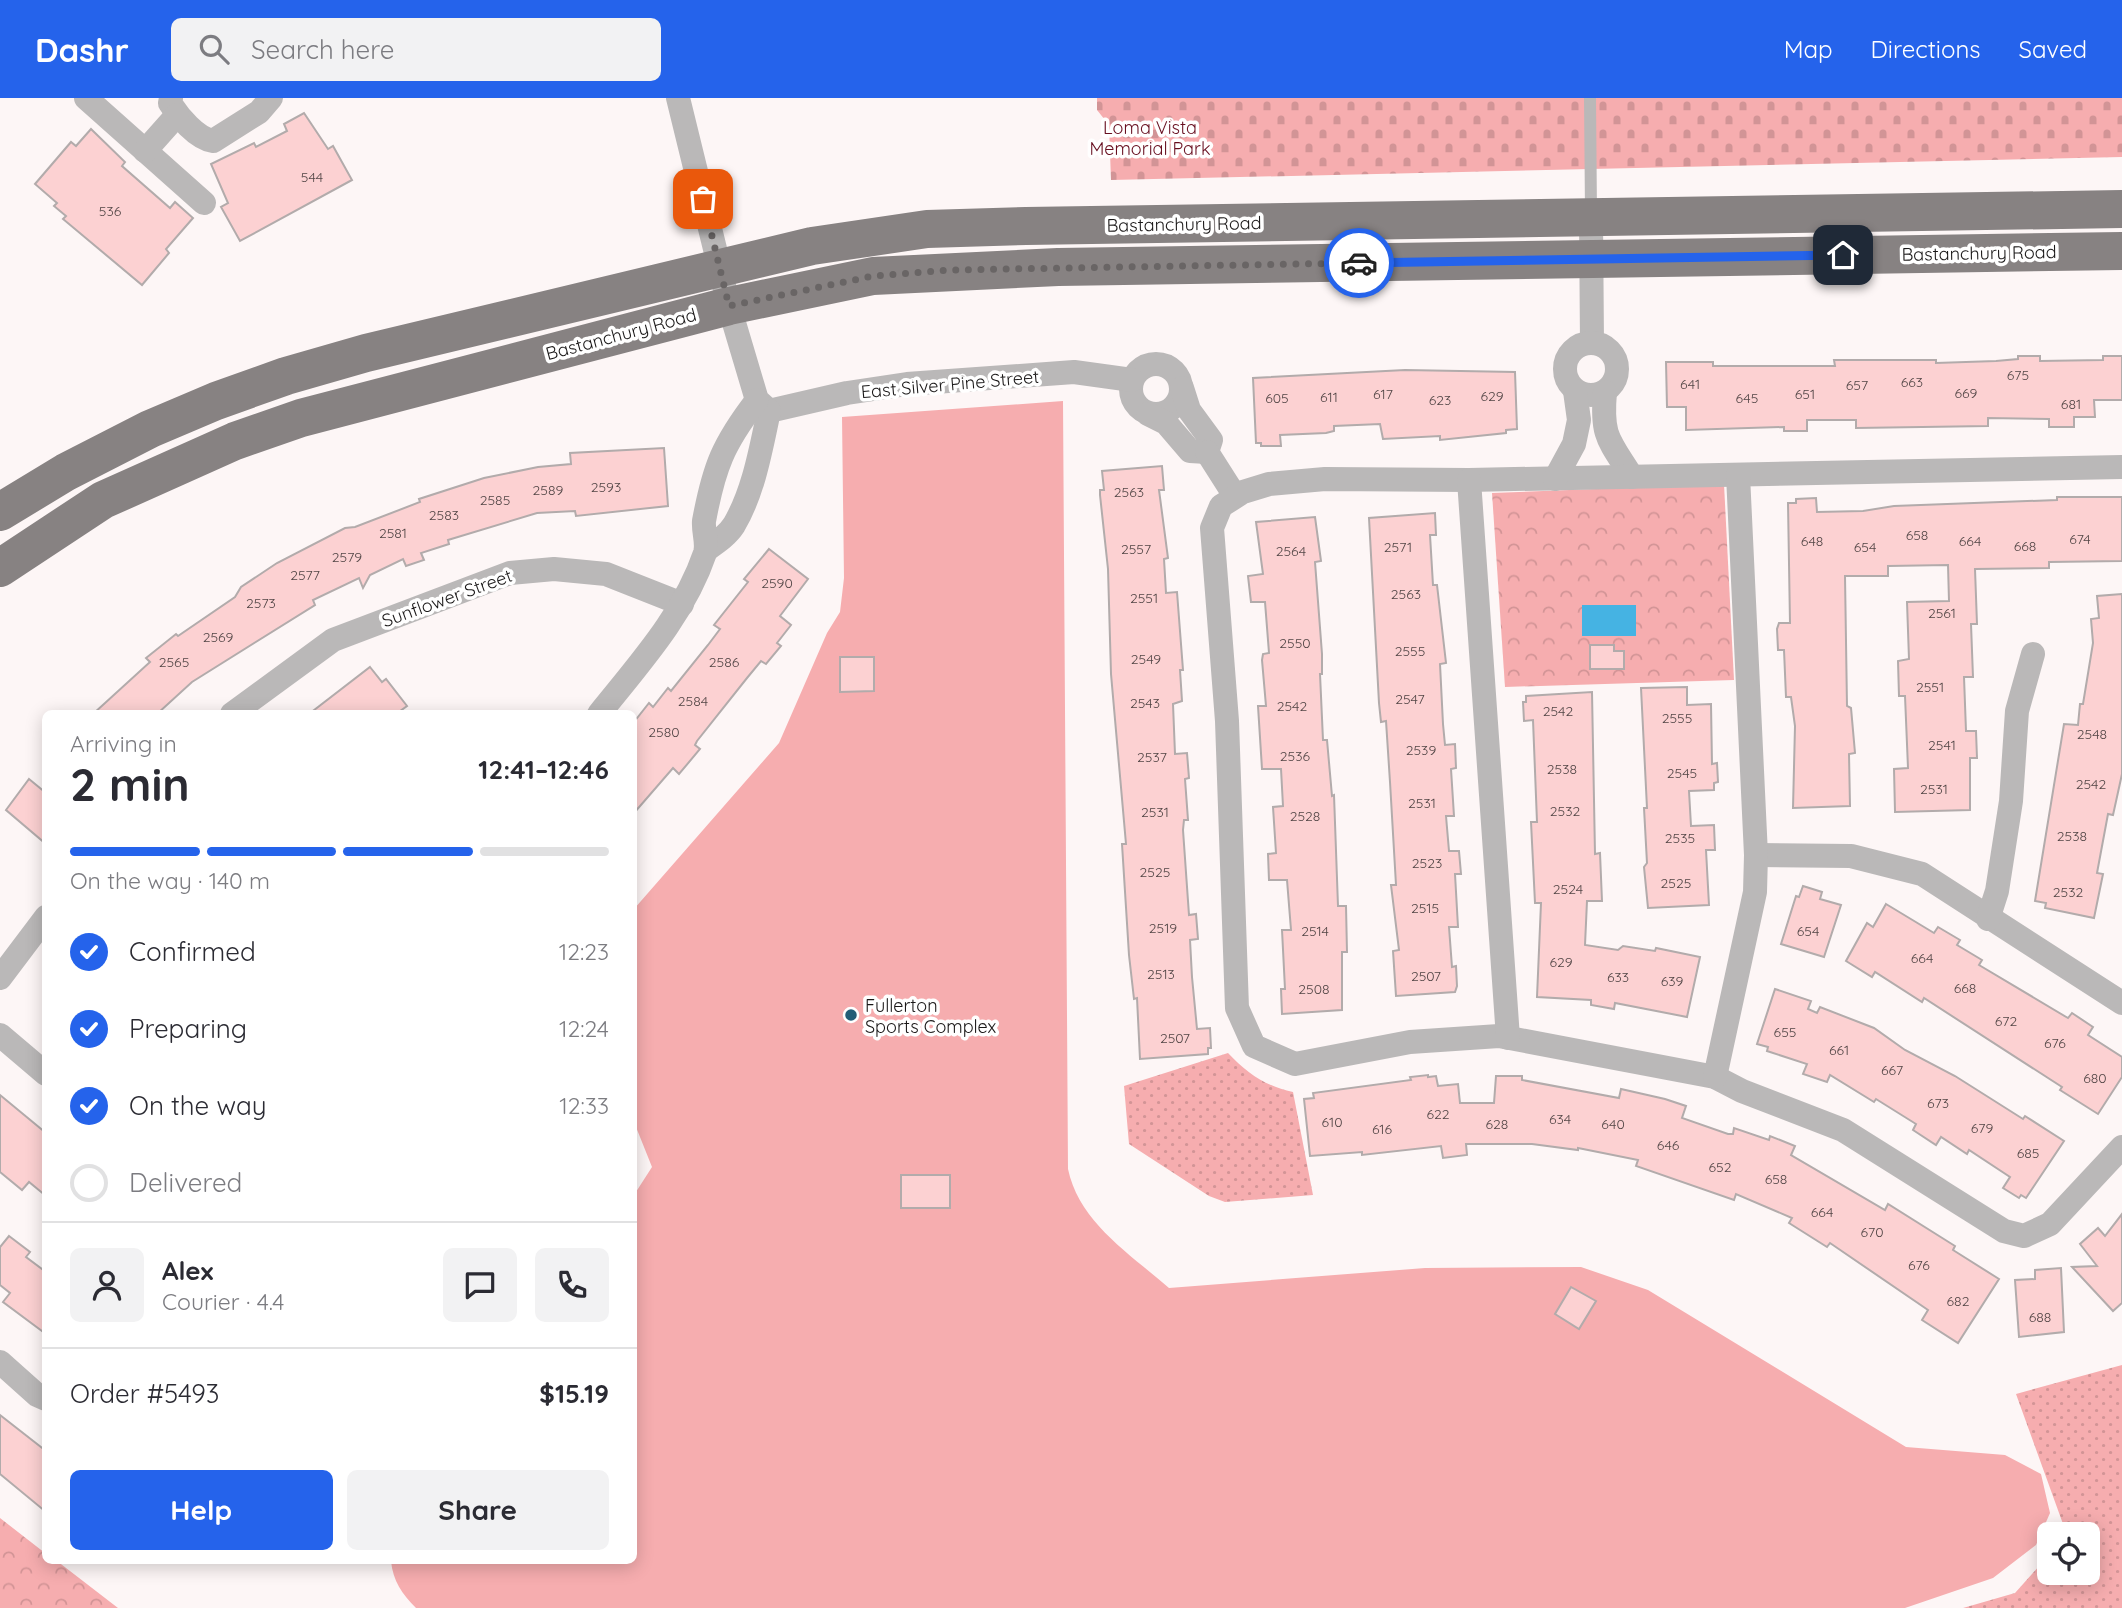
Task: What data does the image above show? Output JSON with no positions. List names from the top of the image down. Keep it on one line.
{"streets":{"main road":["Bastanchury Road"],"street":["East Silver Pine Street","Sunflower Street"]},"parks":["Loma Vista Memorial Park"],"places":["Fullerton Sports Complex"],"house_numbers":["544","536","675","663","641","657","669","617","651","629","611","605","645","623","681","2593","2589","2563","2585","2583","2581","658","674","648","664","668","2571","654","2557","2564","2579","2577","2590","2563","2551","2573","2561","2569","2550","2555","2549","2565","2586","2551","2547","2584","2543","2542","2542","2555","2580","2548","2541","2539","2536","2537","2538","2545","2542","2531","2531","2532","2531","2528","2538","2535","2523","2525","2525","2524","2532","2515","2519","2514","654","664","629","2513","2507","633","639","668","2508","672","655","2507","676","661","667","680","673","622","634","610","628","640","679","616","646","685","652","658","664","670","676","682","688"],"page":{"header":"Dashr","search":"Search here","nav":["Map","Directions","Saved"],"heading":["2 min","Arriving in","12:41–12:46"],"panel":["Alex","Courier · 4.4","Order #5493","$15.19"],"bar":"On the way · 140 m","list":[["Confirmed","12:23"],["Preparing","12:24"],["On the way","12:33"],"Delivered"],"buttons":["Help","Share"]}}
